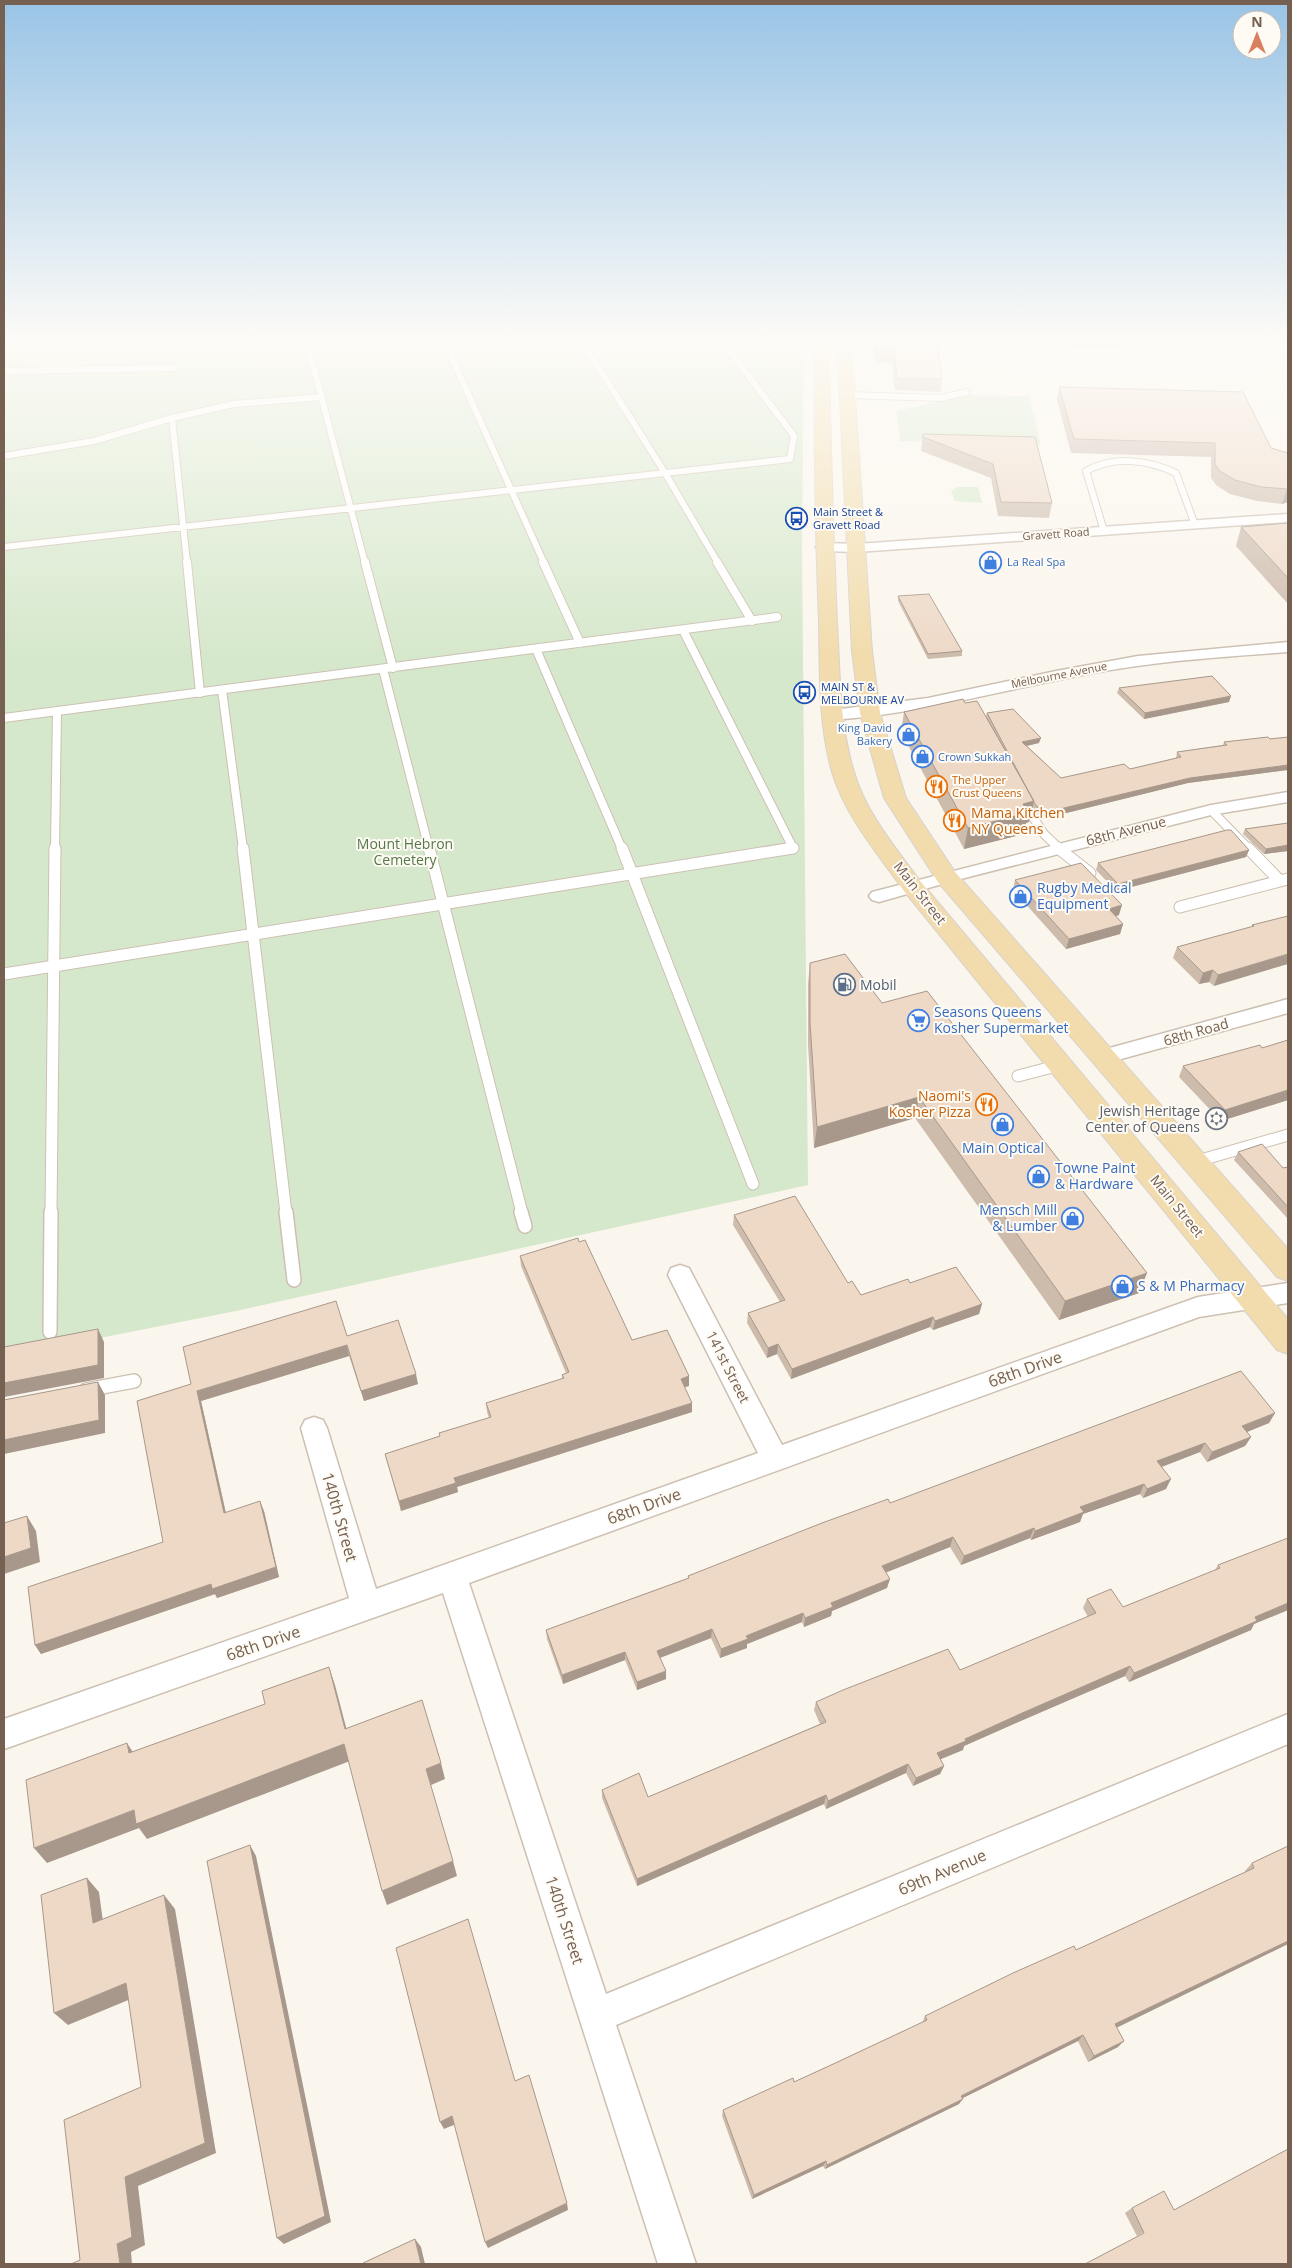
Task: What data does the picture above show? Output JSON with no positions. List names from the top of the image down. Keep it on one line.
{"streets":{"main road":["Main Street"],"street":["Gravett Road","Melbourne Avenue","68th Avenue","68th Road","141st Street","68th Drive","140th Street","69th Avenue"]},"crossings":[["Gravett Road","Main Street"],["Melbourne Avenue","Main Street"],["68th Avenue","Main Street"],["Main Street","68th Drive"],["141st Street","68th Drive"],["68th Drive","140th Street"],["140th Street","69th Avenue"]],"parks":["Mount Hebron Cemetery"],"places":{"bus stop":["Main Street & Gravett Road","MAIN ST & MELBOURNE AV"],"shop":["La Real Spa","King David Bakery","Crown Sukkah","Rugby Medical Equipment","Main Optical","Towne Paint & Hardware","Mensch Mill & Lumber","S & M Pharmacy"],"restaurant":["The Upper Crust Queens","Mama Kitchen NY Queens","Naomi's Kosher Pizza"],"fuel station":["Mobil"],"supermarket":["Seasons Queens Kosher Supermarket"],"synagogue":["Jewish Heritage Center of Queens"]},"north":"top"}
